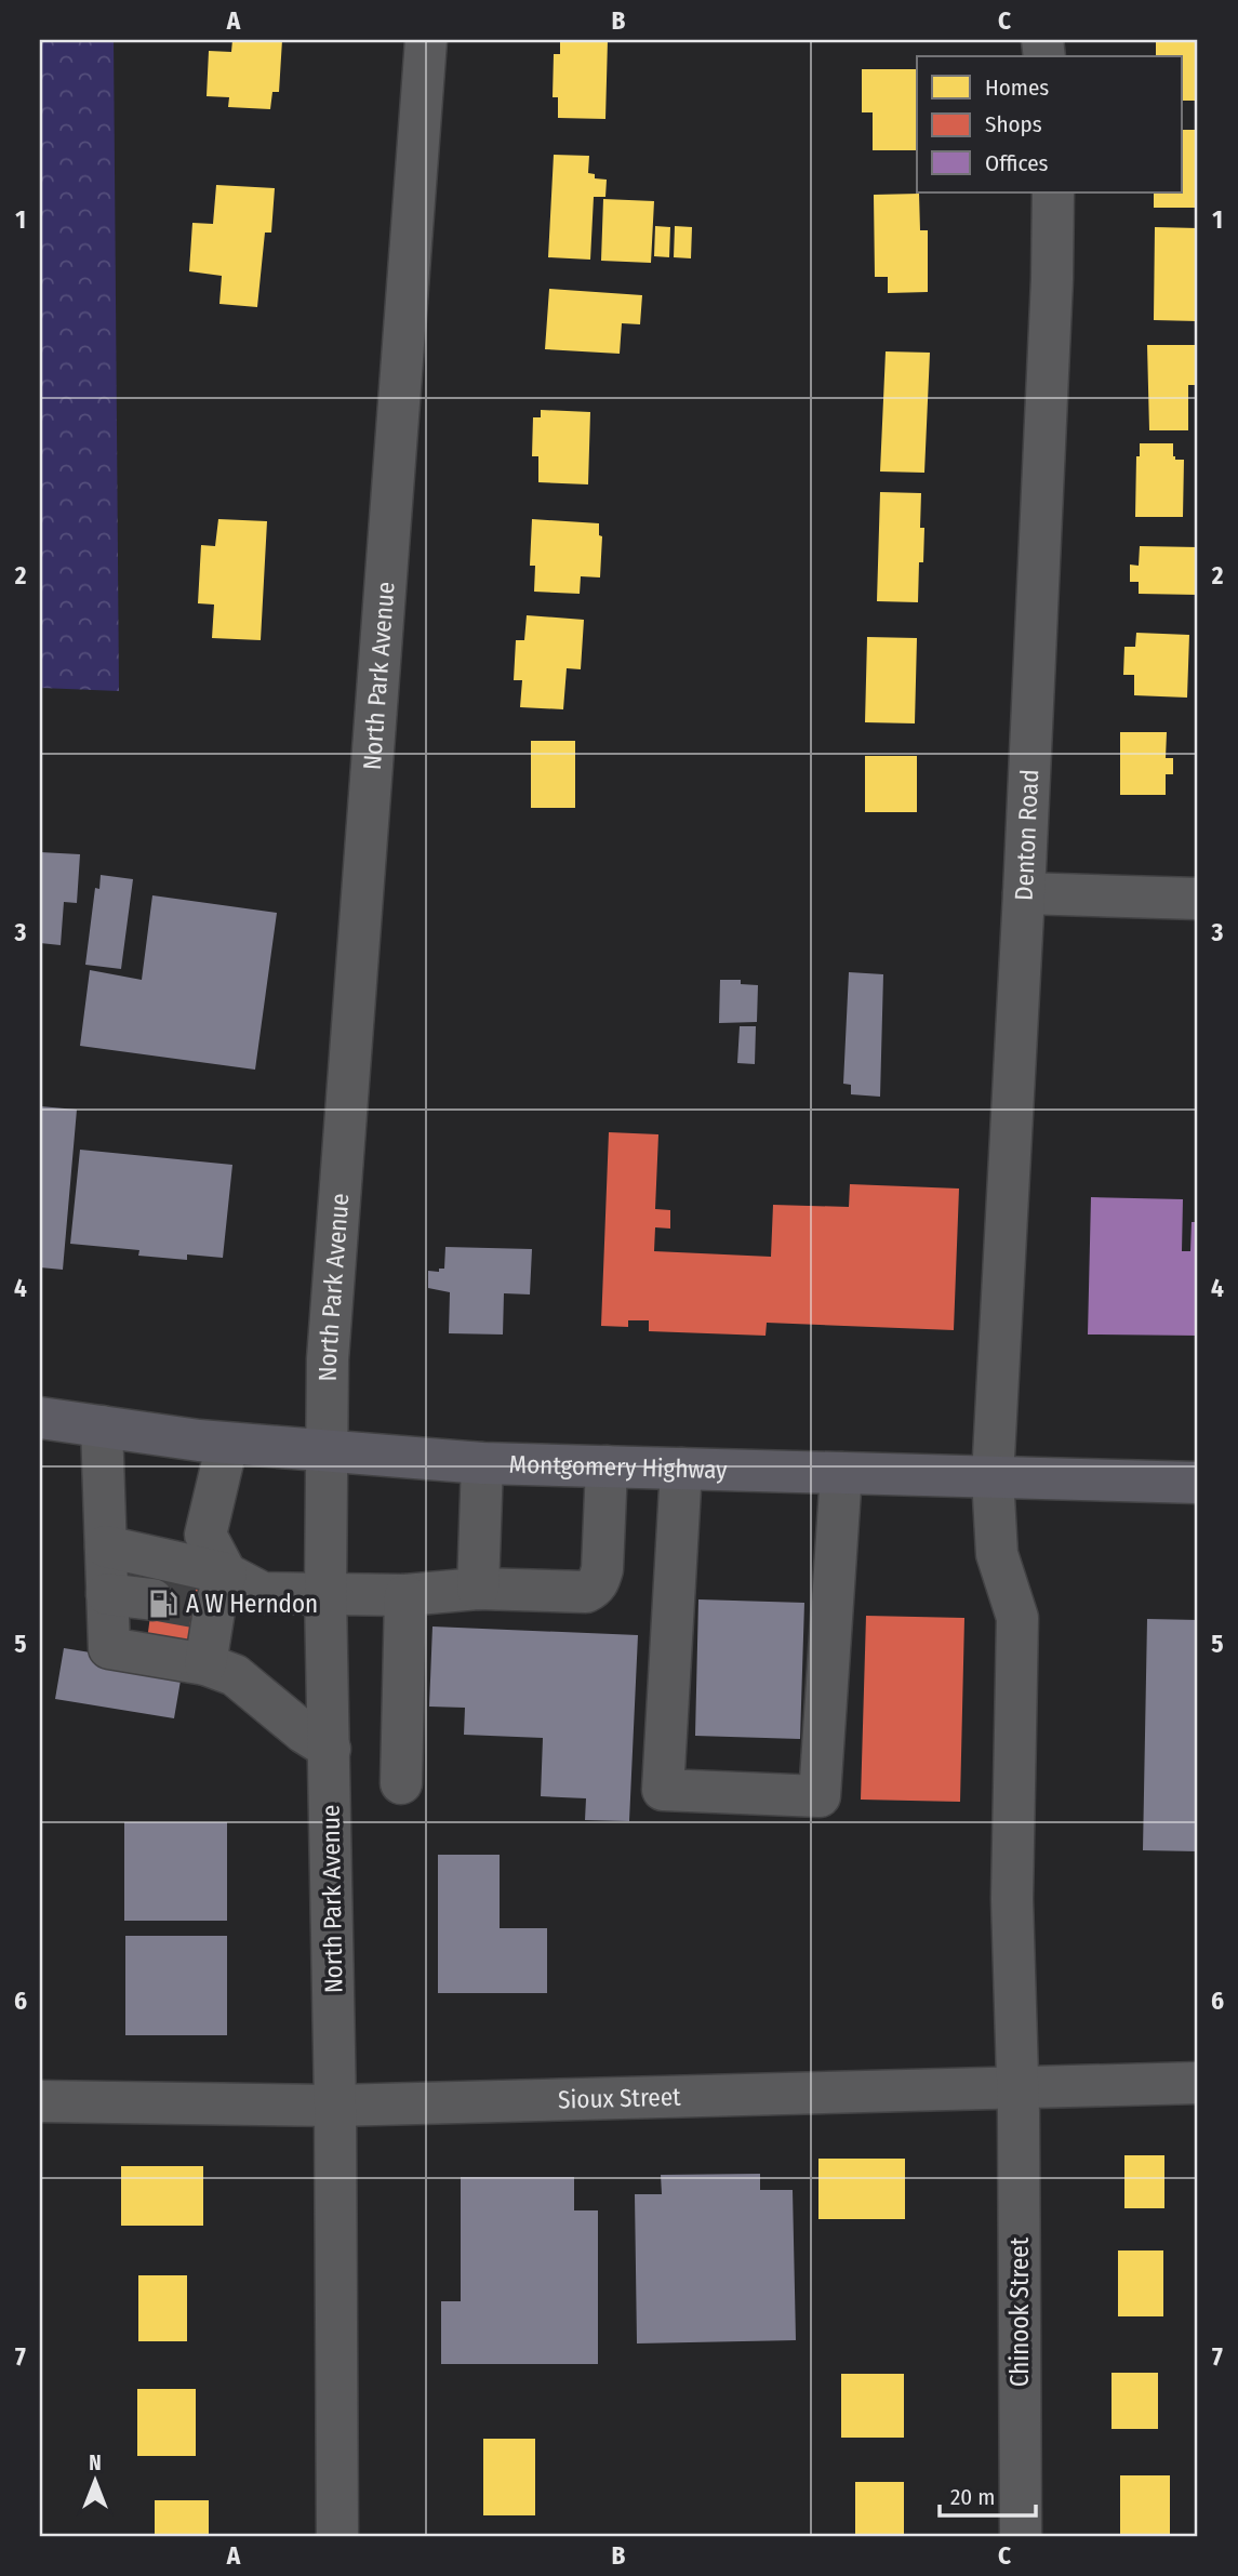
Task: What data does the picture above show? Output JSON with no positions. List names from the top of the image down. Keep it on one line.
{"streets":{"main road":["Montgomery Highway"],"street":["North Park Avenue","Denton Road","Sioux Street","Chinook Street"]},"crossings":[["North Park Avenue","Montgomery Highway"],["North Park Avenue","Sioux Street"],["Denton Road","Montgomery Highway"],["Denton Road","Sioux Street"],["Denton Road","Chinook Street"],["Sioux Street","Chinook Street"]],"places":{"fuel station":["A W Herndon"]},"legend":["Homes","Shops","Offices"],"scale_bar":"20 m","north":"top","grid":{"columns":["A","B","C"],"rows":["1","2","3","4","5","6","7"]}}
